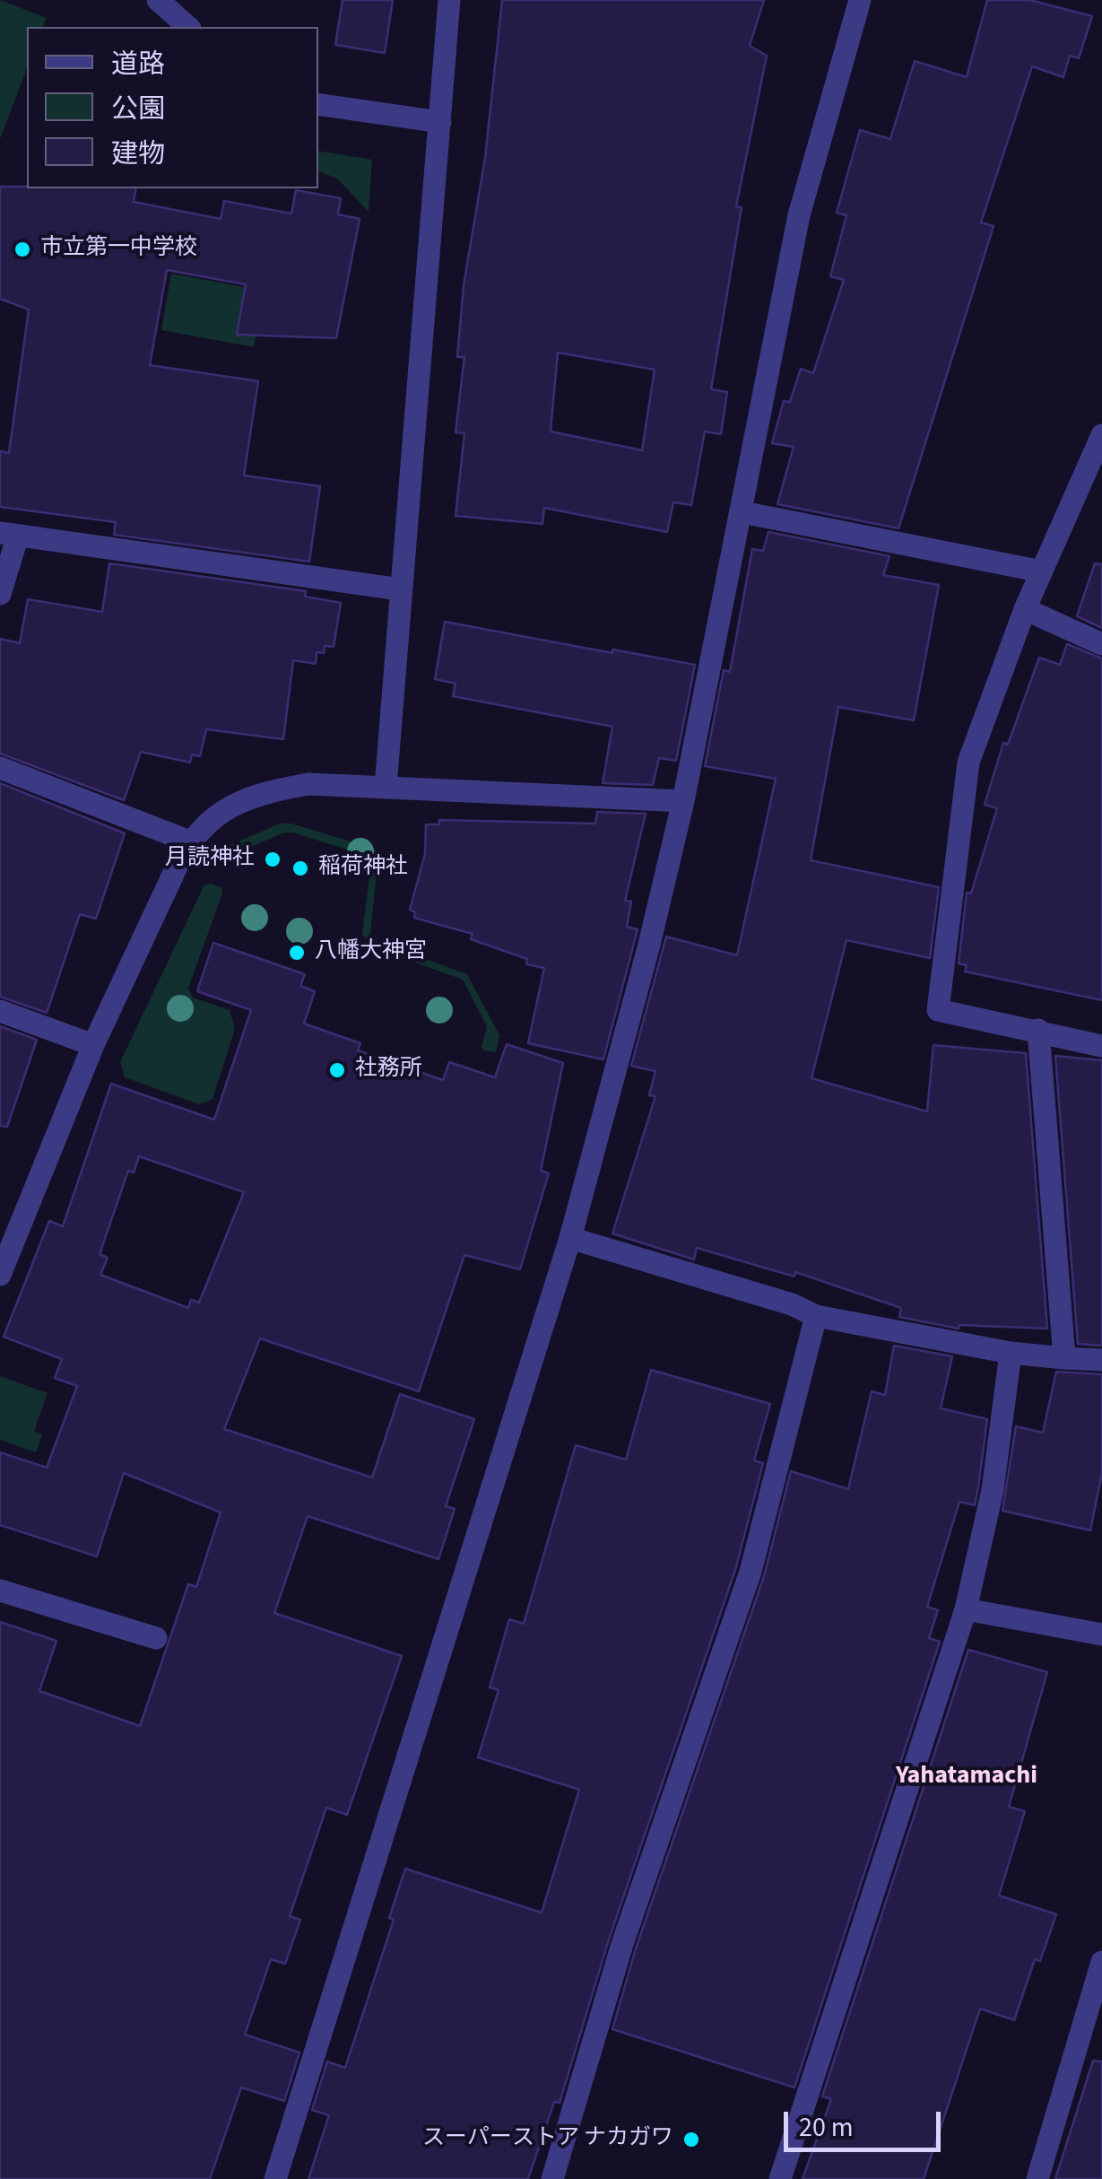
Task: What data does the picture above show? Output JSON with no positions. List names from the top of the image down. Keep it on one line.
{"districts":["Yahatamachi"],"places":["市立第一中学校","月読神社","稲荷神社","八幡大神宮","社務所","スーパーストア ナカガワ"],"legend":["道路","公園","建物"],"scale_bar":"20 m"}
